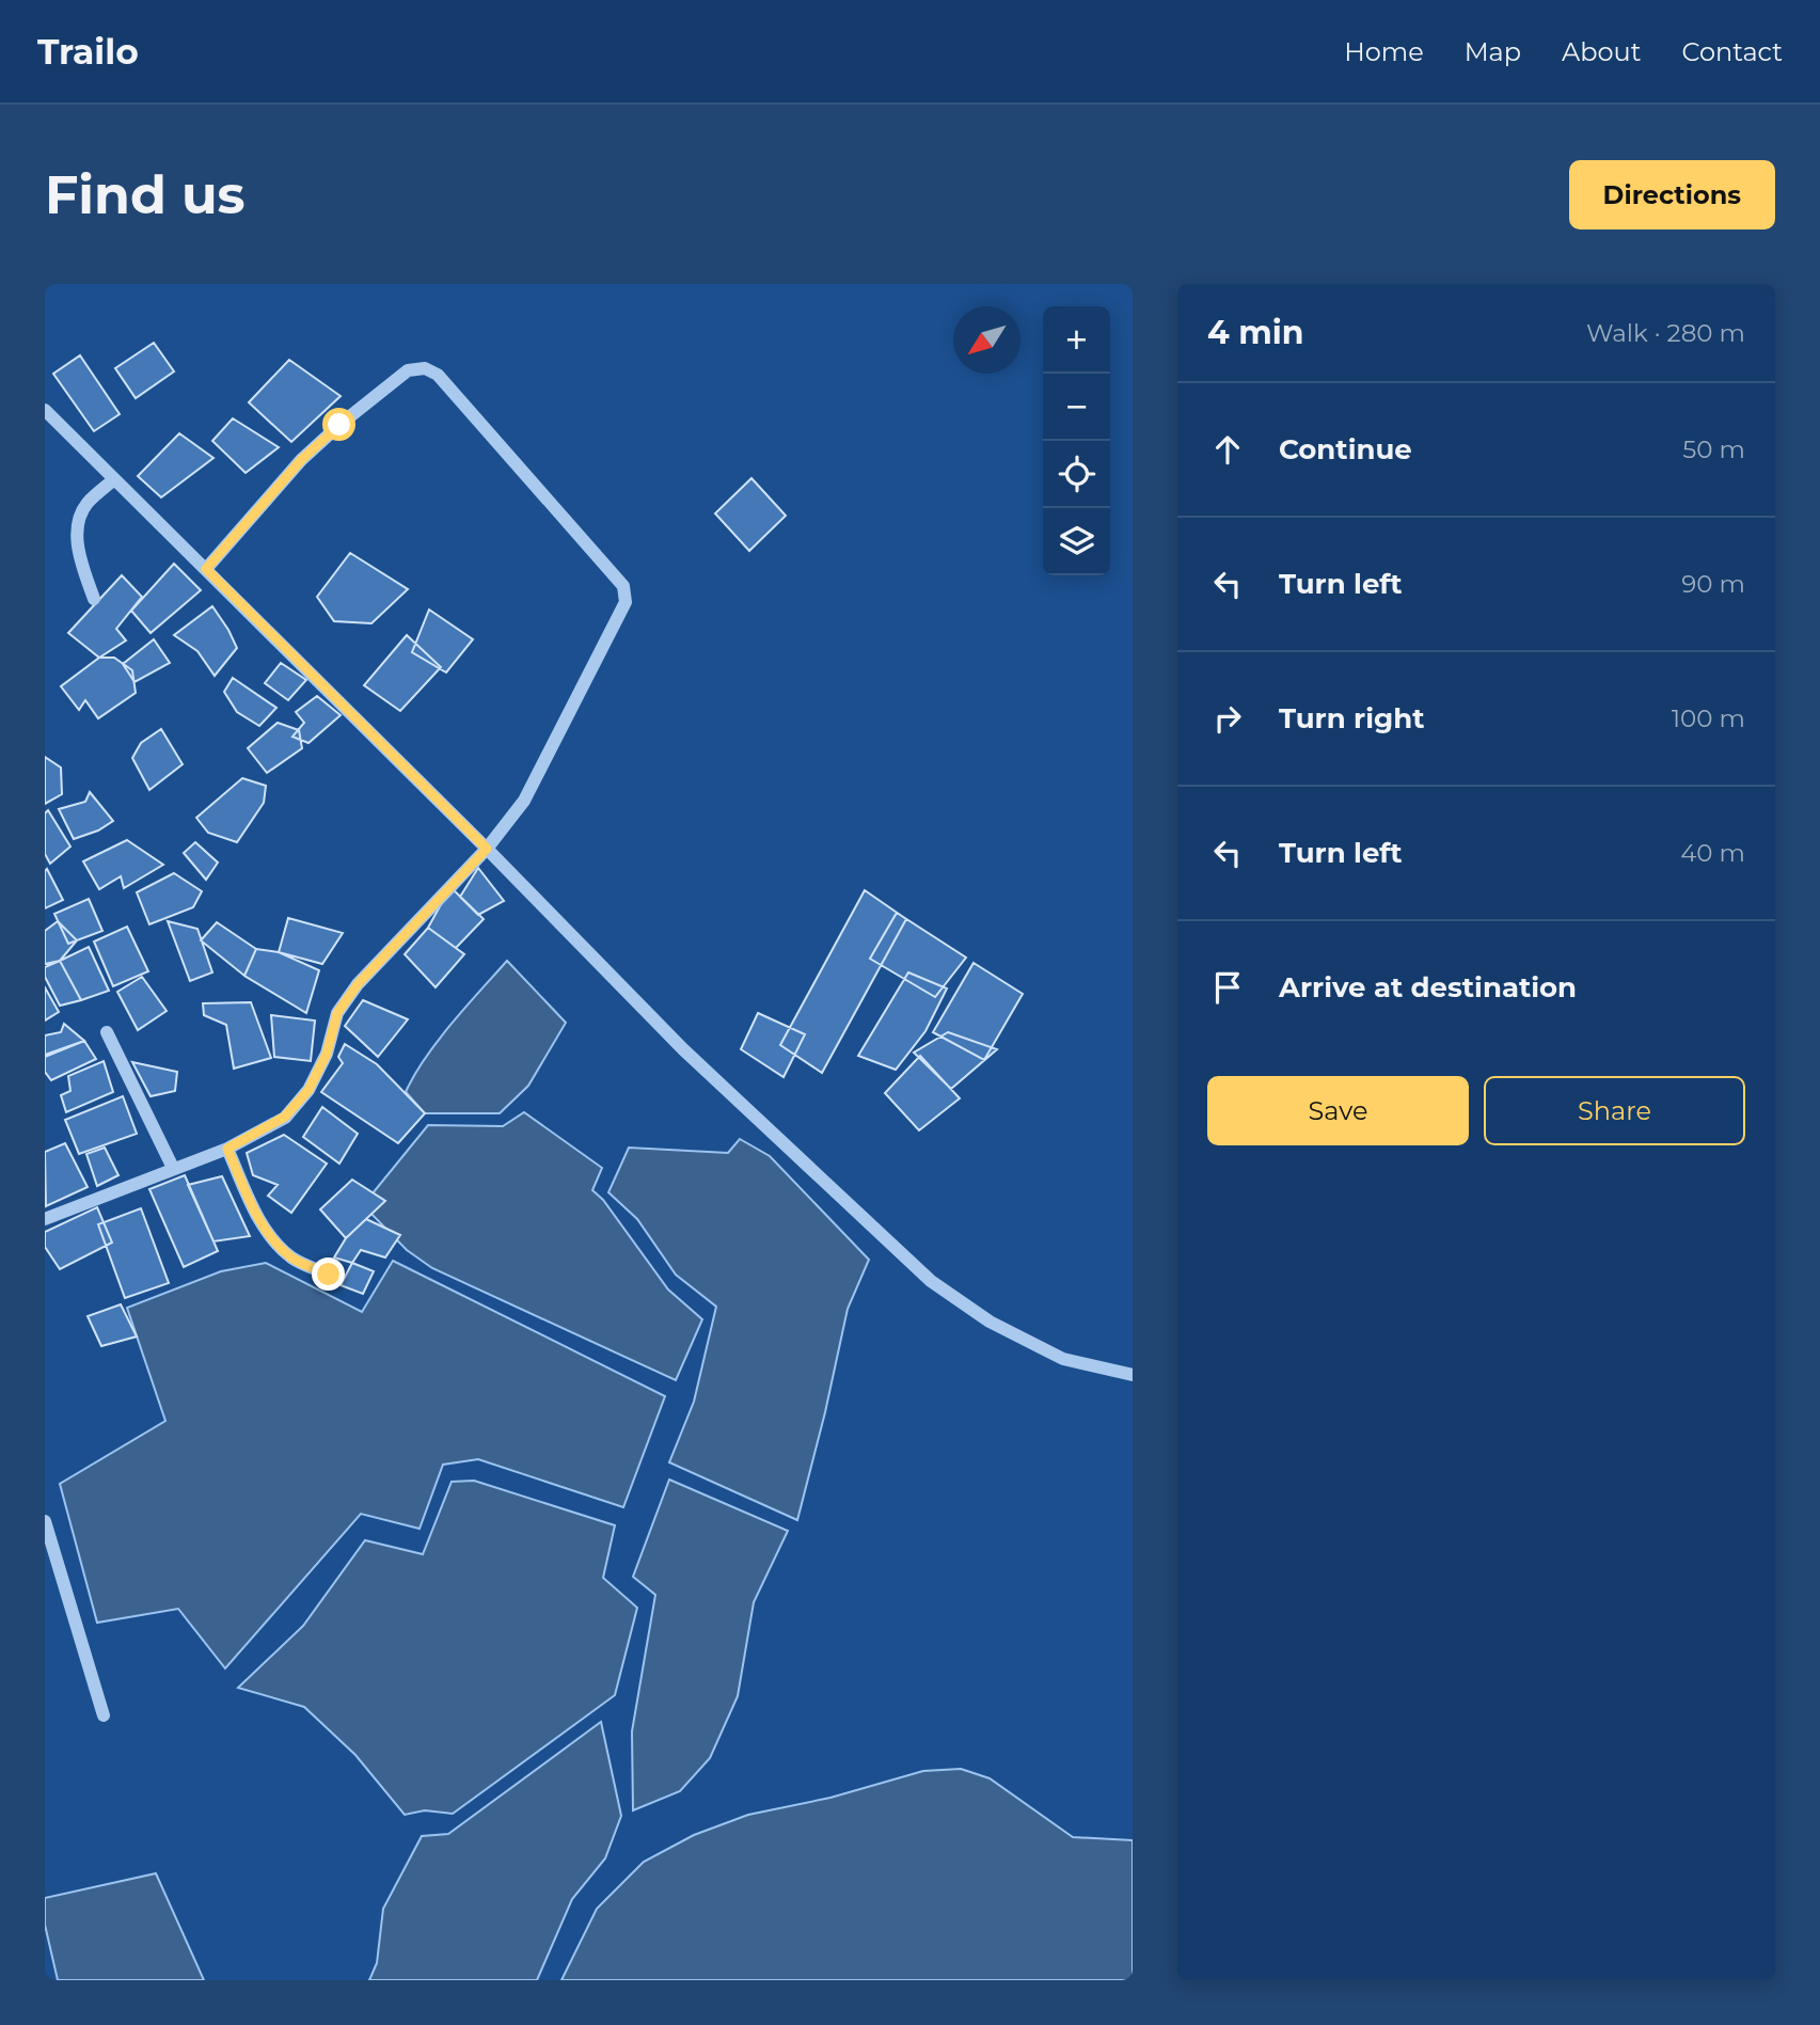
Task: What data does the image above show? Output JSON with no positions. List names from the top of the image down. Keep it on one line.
{"north":"bottom left","page":{"header":"Trailo","nav":["Home","Map","About","Contact"],"buttons":["Directions",["Save","Share"]],"title":"Find us","heading":["4 min","Walk · 280 m"],"map_buttons":["+","−"],"list":[["Continue","50 m"],["Turn left","90 m"],["Turn right","100 m"],["Turn left","40 m"],"Arrive at destination"]}}
